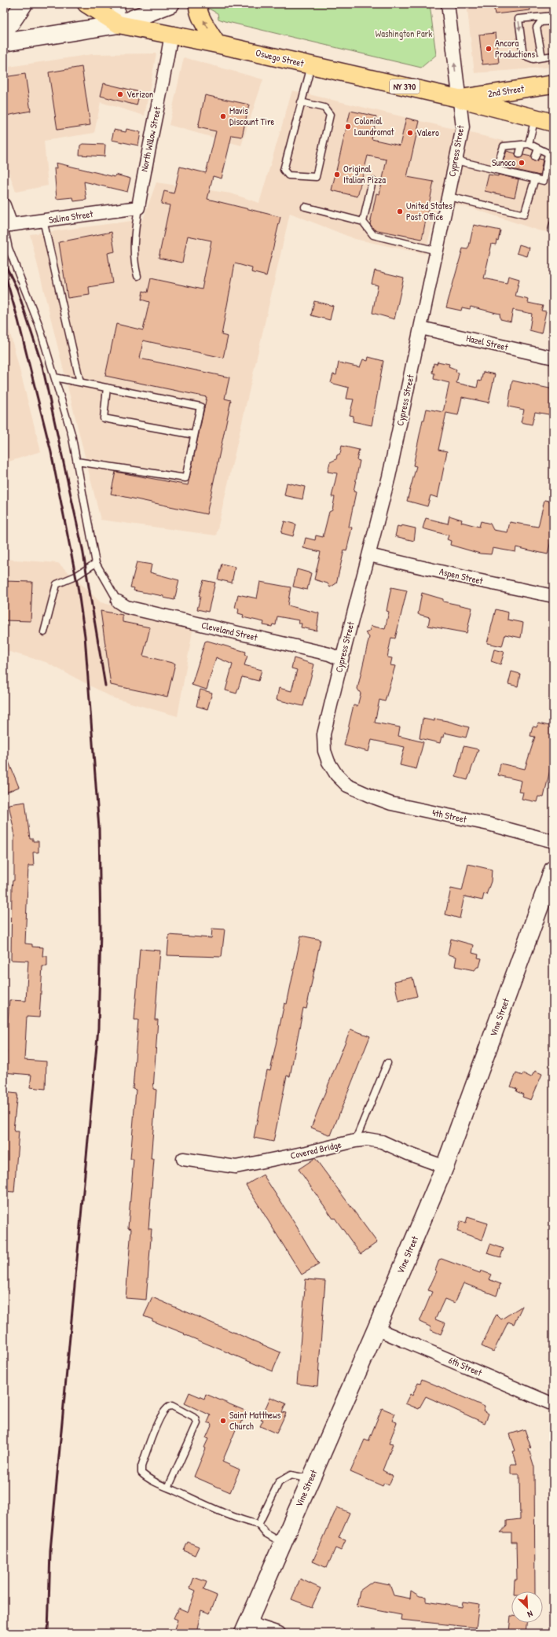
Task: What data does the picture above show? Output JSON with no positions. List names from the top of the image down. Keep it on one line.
{"streets":{"main road":["Oswego Street","NY 370","2nd Street"],"street":["North Willow Street","Cypress Street","Salina Street","Hazel Street","Aspen Street","Cleveland Street","4th Street","Vine Street","Covered Bridge","6th Street"]},"crossings":[["Oswego Street","NY 370"],["Oswego Street","2nd Street"],["Oswego Street","North Willow Street"],["Oswego Street","Cypress Street"],["2nd Street","Cypress Street"],["North Willow Street","Salina Street"],["Cypress Street","Hazel Street"],["Cypress Street","Aspen Street"],["Cypress Street","Cleveland Street"],["Cypress Street","4th Street"],["Vine Street","Covered Bridge"],["Vine Street","6th Street"]],"parks":["Washington Park"],"places":["Ancora Productions","Verizon","Mavis Discount Tire","Colonial Laundromat","Valero","Sunoco","Original Italian Pizza","United States Post Office","Saint Matthews Church"],"north":"bottom right"}
